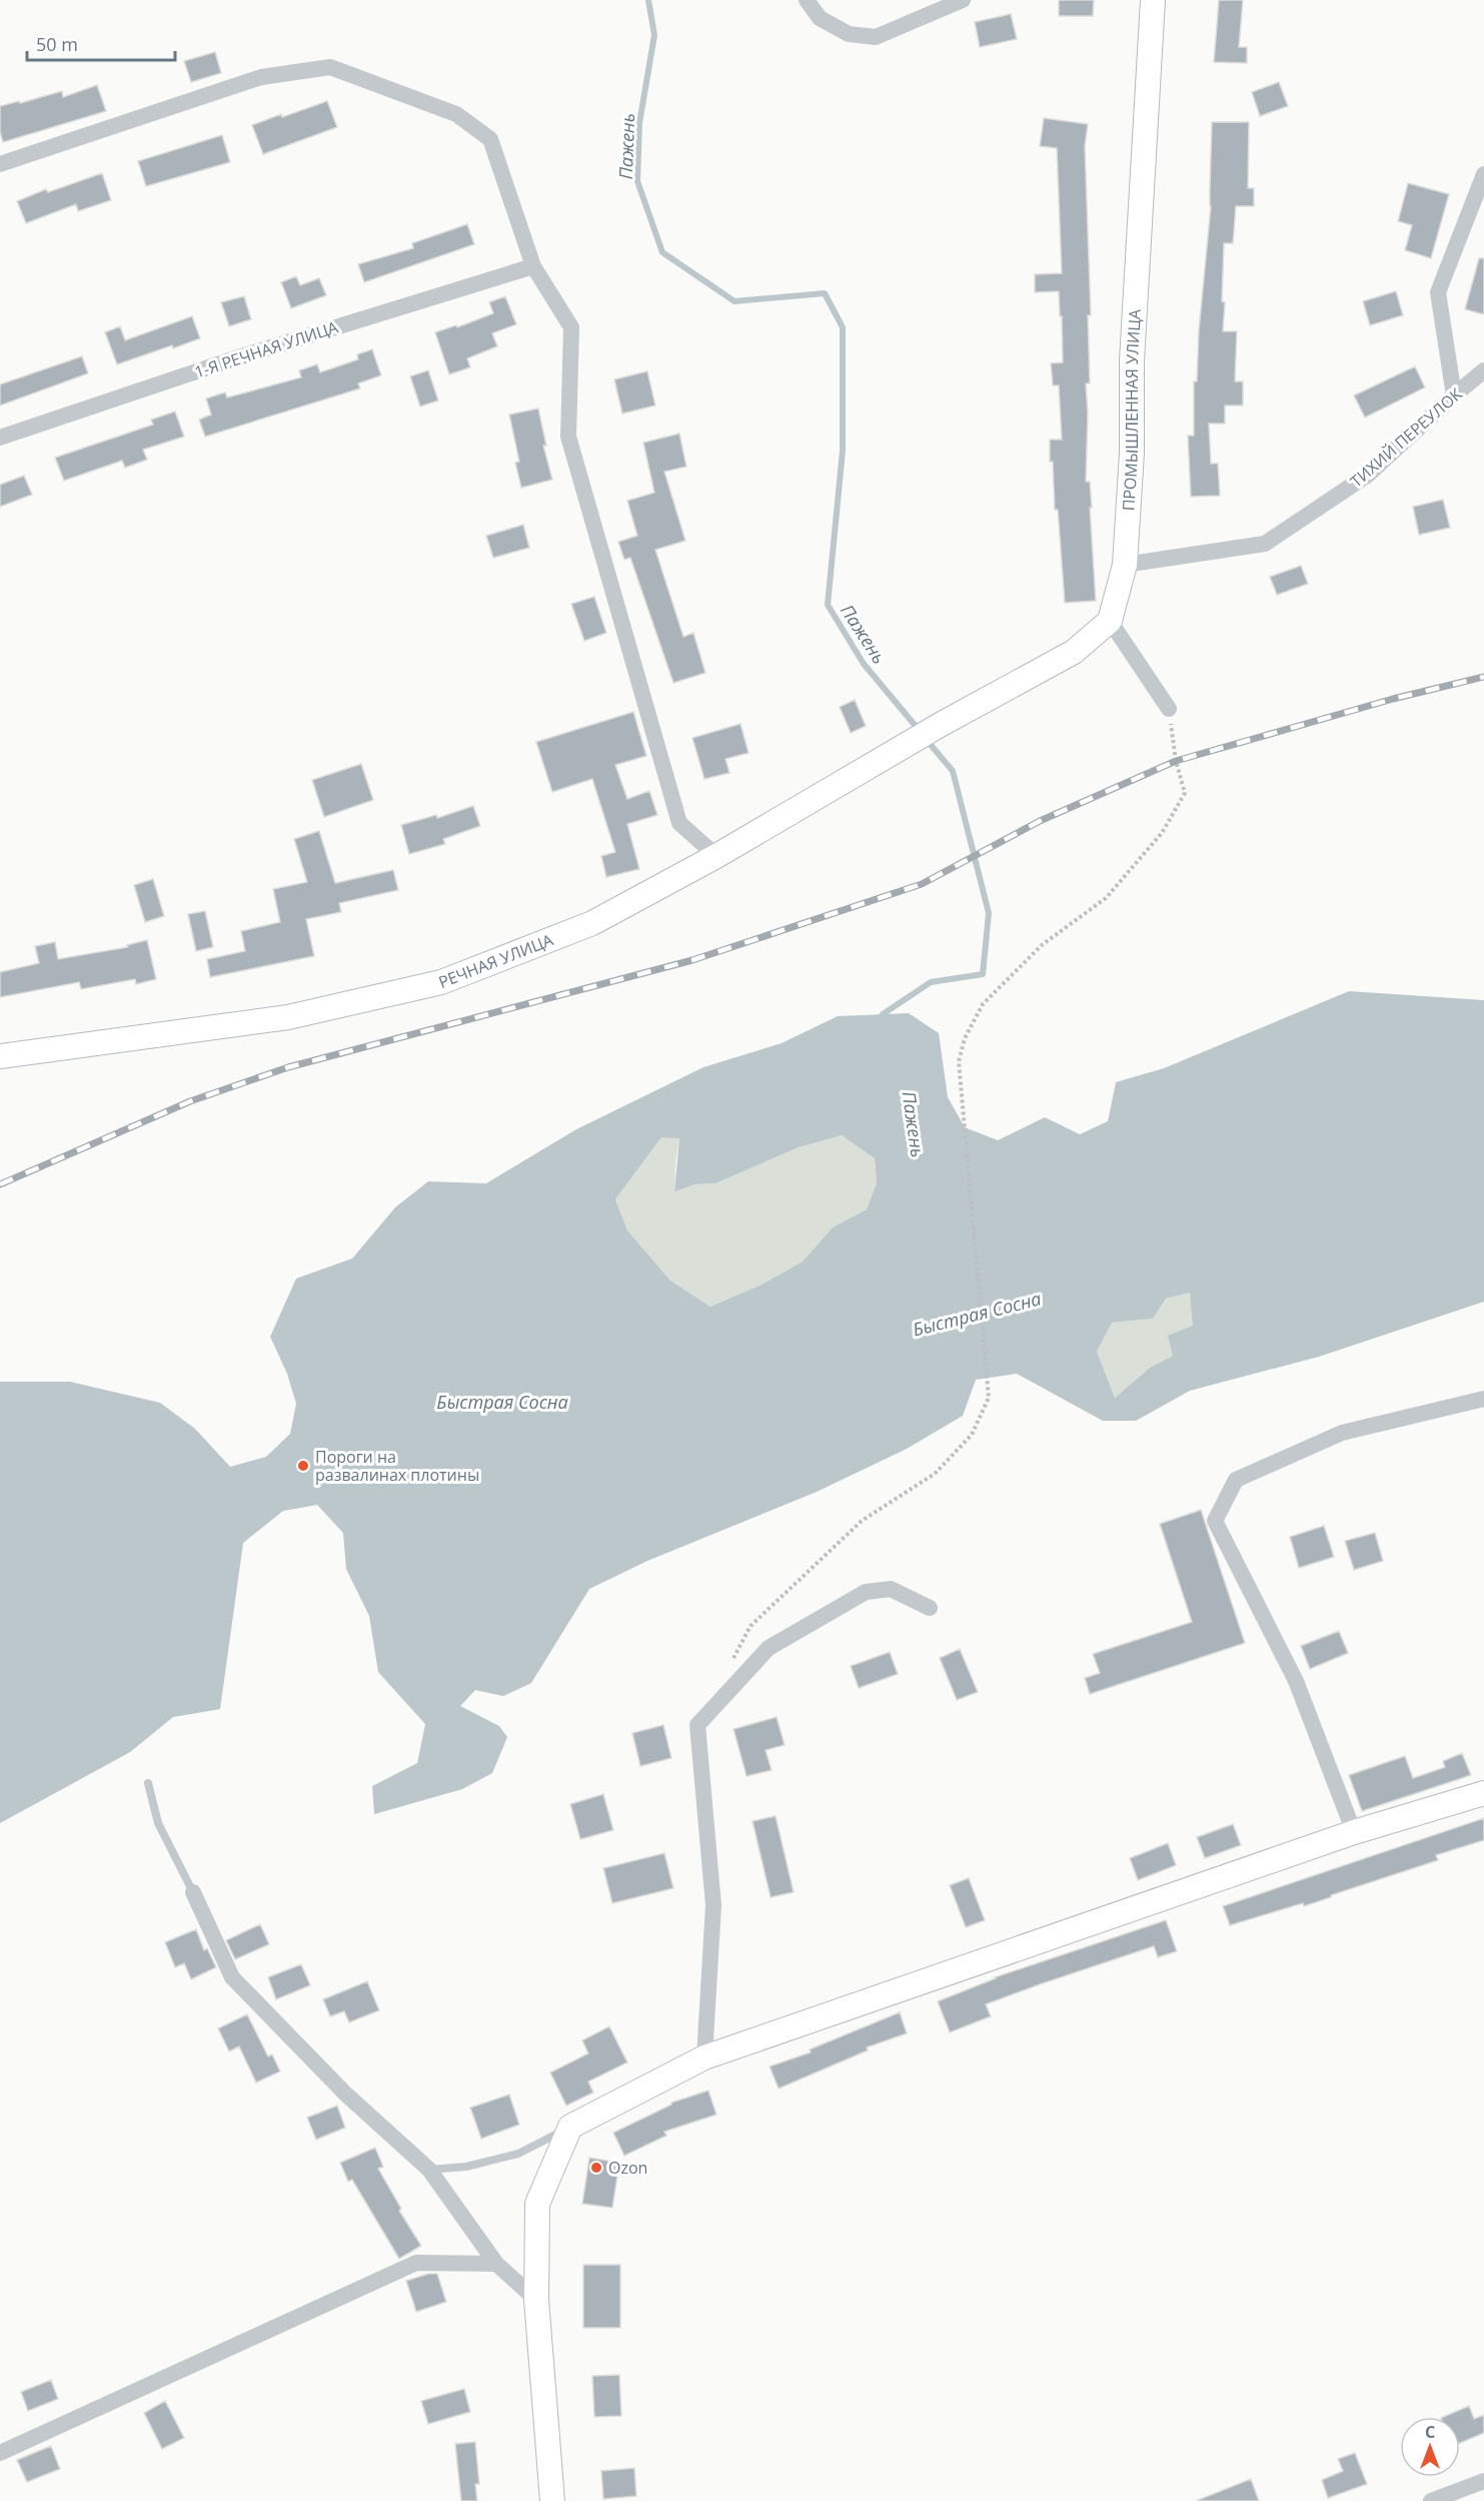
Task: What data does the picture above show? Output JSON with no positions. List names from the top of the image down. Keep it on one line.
{"streets":{"street":["1-Я РЕЧНАЯ УЛИЦА","ПРОМЫШЛЕННАЯ УЛИЦА","ТИХИЙ ПЕРЕУЛОК","РЕЧНАЯ УЛИЦА"]},"crossings":[["ПРОМЫШЛЕННАЯ УЛИЦА","ТИХИЙ ПЕРЕУЛОК"],["ПРОМЫШЛЕННАЯ УЛИЦА","РЕЧНАЯ УЛИЦА"]],"water":["Пажень","Быстрая Сосна"],"places":["Пороги на развалинах плотины","Ozon"],"scale_bar":"50 m","north":"top"}
